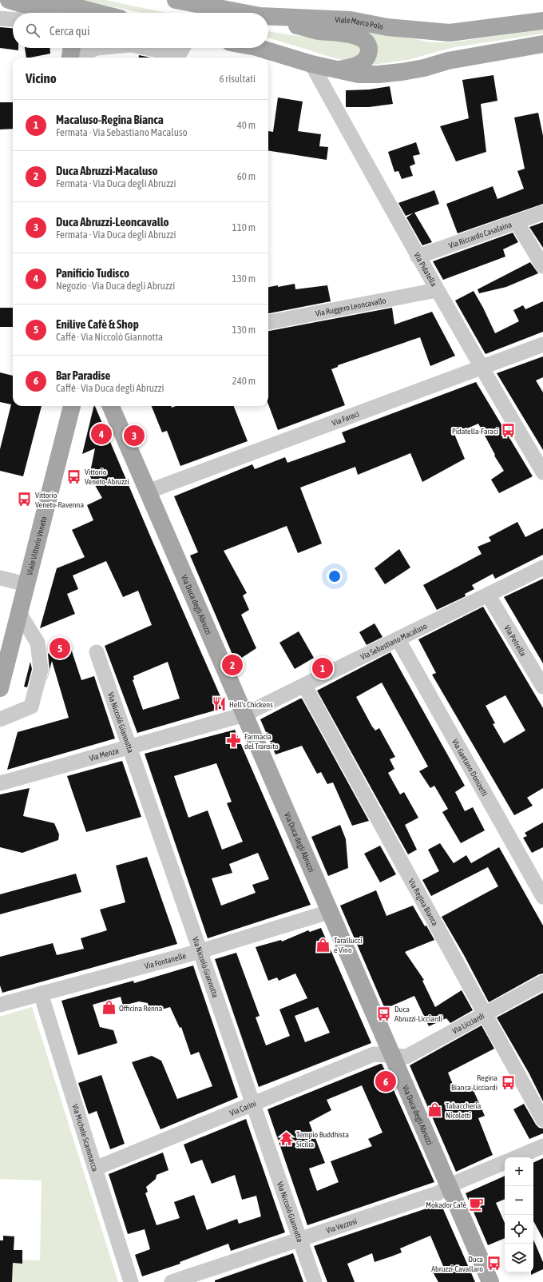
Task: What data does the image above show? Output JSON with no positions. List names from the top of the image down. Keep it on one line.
{"streets":{"main road":["Viale Marco Polo","Viale Vittorio Veneto","Via Duca degli Abruzzi"],"street":["Via Riccardo Casalaina","Via Pidatella","Via Ruggero Leoncavallo","Via Faraci","Via Petrella","Via Sebastiano Macaluso","Via Niccolò Giannotta","Via Menza","Via Gaetano Donizetti","Via Regina Bianca","Via Fontanelle","Via Licciardi","Via Carini","Via Michele Scammacca","Via Vezzosi"]},"crossings":[["Via Riccardo Casalaina","Via Pidatella"],["Via Pidatella","Via Ruggero Leoncavallo"],["Via Pidatella","Via Faraci"],["Via Faraci","Via Duca degli Abruzzi"],["Via Duca degli Abruzzi","Via Sebastiano Macaluso"],["Via Duca degli Abruzzi","Via Menza"],["Via Duca degli Abruzzi","Via Fontanelle"],["Via Duca degli Abruzzi","Via Licciardi"],["Via Duca degli Abruzzi","Via Carini"],["Via Duca degli Abruzzi","Via Vezzosi"],["Via Petrella","Via Sebastiano Macaluso"],["Via Sebastiano Macaluso","Via Menza"],["Via Sebastiano Macaluso","Via Gaetano Donizetti"],["Via Sebastiano Macaluso","Via Regina Bianca"],["Via Niccolò Giannotta","Via Menza"],["Via Niccolò Giannotta","Via Fontanelle"],["Via Niccolò Giannotta","Via Carini"],["Via Niccolò Giannotta","Via Vezzosi"],["Via Regina Bianca","Via Licciardi"],["Via Fontanelle","Via Michele Scammacca"],["Via Licciardi","Via Carini"],["Via Carini","Via Michele Scammacca"]],"places":{"bus stop":["Pidatella-Faraci","Vittorio Veneto-Abruzzi","Vittorio Veneto-Ravenna","Duca Abruzzi-Licciardi","Regina Bianca-Licciardi","Duca Abruzzi-Cavallaro"],"restaurant":["Hell's Chickens"],"pharmacy":["Farmacia del Transito"],"shop":["Tarallucci e Vino","Officina Renna","Tabaccheria Nicoletti"],"temple":["Tempio Buddhista Sicilia"],"cafe":["Mokador Cafè"]},"page":{"search":"Cerca qui","heading":["Vicino","6 risultati"],"list":[{"mark":"1","name":"Macaluso-Regina Bianca","note":"Fermata · Via Sebastiano Macaluso","value":"40 m"},{"mark":"2","name":"Duca Abruzzi-Macaluso","note":"Fermata · Via Duca degli Abruzzi","value":"60 m"},{"mark":"3","name":"Duca Abruzzi-Leoncavallo","note":"Fermata · Via Duca degli Abruzzi","value":"110 m"},{"mark":"4","name":"Panificio Tudisco","note":"Negozio · Via Duca degli Abruzzi","value":"130 m"},{"mark":"5","name":"Enilive Cafè & Shop","note":"Caffè · Via Niccolò Giannotta","value":"130 m"},{"mark":"6","name":"Bar Paradise","note":"Caffè · Via Duca degli Abruzzi","value":"240 m"}],"pins":["4","3","5","2","1","6"],"map_buttons":["+","−"]}}
